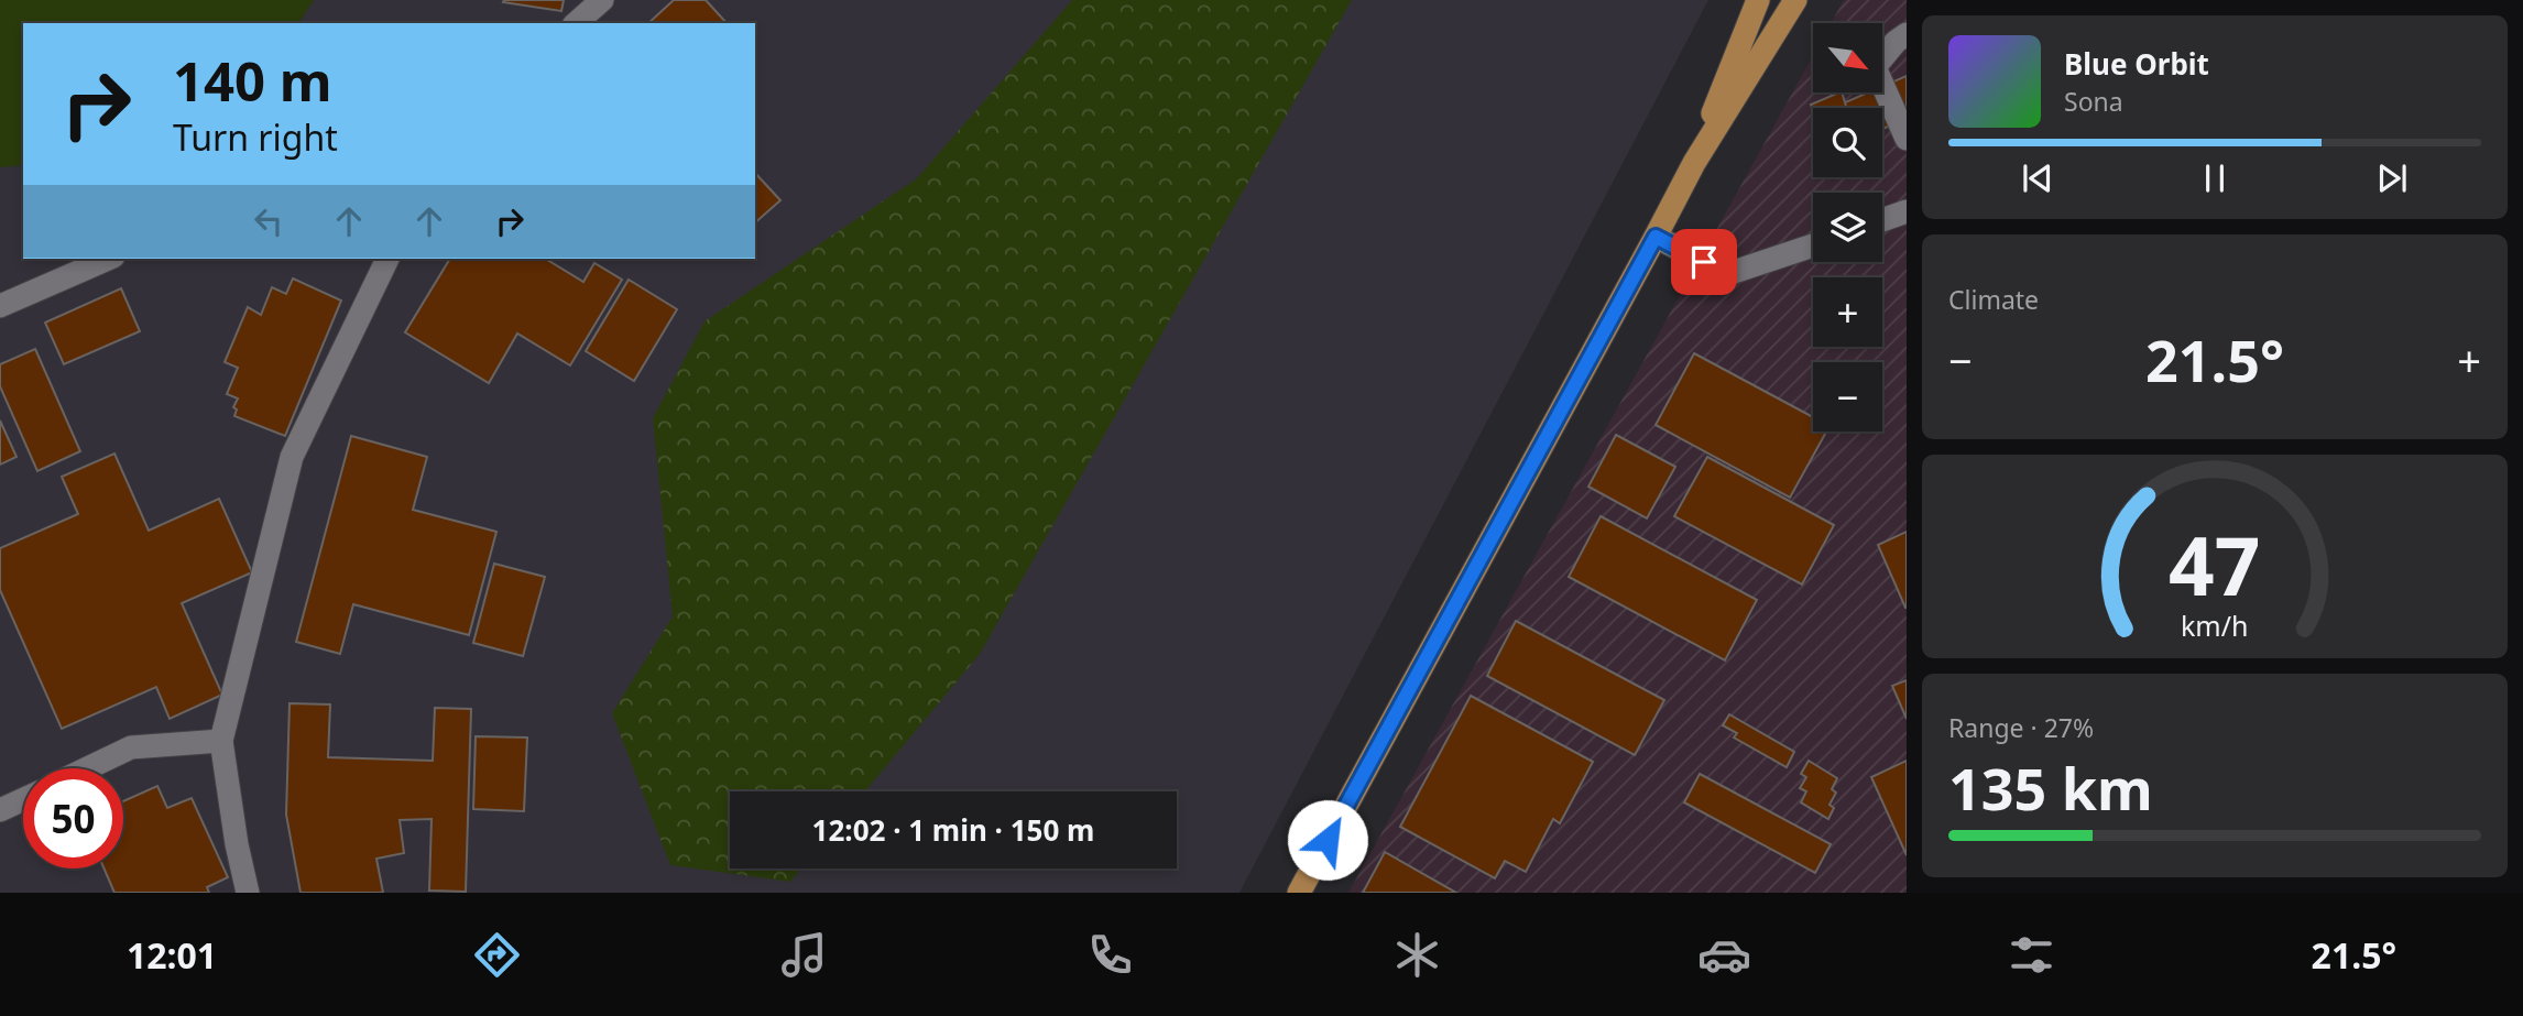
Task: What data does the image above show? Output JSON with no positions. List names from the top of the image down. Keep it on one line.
{"north":"bottom right","page":{"map_buttons":["+","−"],"turn":["140 m","Turn right"],"song":["Blue Orbit","Sona"],"tile":["Climate",["Range · 27%","135 km"]],"heat":["−","21.5°","+"],"limit":"50","trip":"12:02 · 1 min · 150 m","tabs":["12:01","21.5°"],"gauge":["47","km/h"]}}
